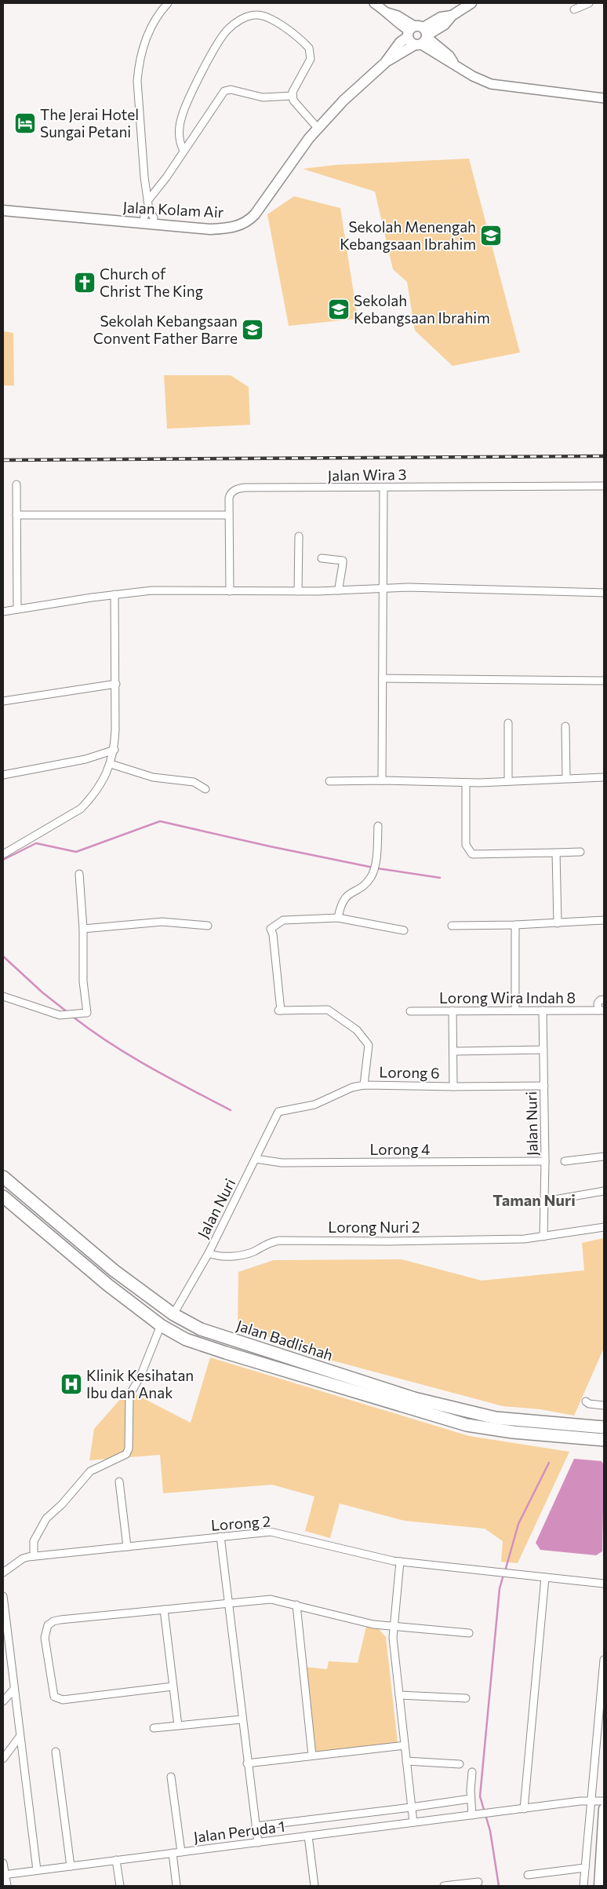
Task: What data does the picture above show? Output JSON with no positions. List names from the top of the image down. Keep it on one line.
{"streets":{"main road":["Jalan Kolam Air","Jalan Badlishah"],"street":["Jalan Wira 3","Lorong Wira Indah 8","Lorong 6","Jalan Nuri","Lorong 4","Lorong Nuri 2","Lorong 2","Jalan Peruda 1"]},"crossings":[["Lorong Wira Indah 8","Jalan Nuri"],["Lorong 6","Jalan Nuri"],["Jalan Nuri","Lorong 4"],["Jalan Nuri","Lorong Nuri 2"],["Jalan Nuri","Jalan Badlishah"]],"districts":["Taman Nuri"],"places":{"hotel":["The Jerai Hotel Sungai Petani"],"school or university":["Sekolah Menengah Kebangsaan Ibrahim","Sekolah Kebangsaan Ibrahim","Sekolah Kebangsaan Convent Father Barre"],"church":["Church of Christ The King"],"hospital":["Klinik Kesihatan Ibu dan Anak"]}}
